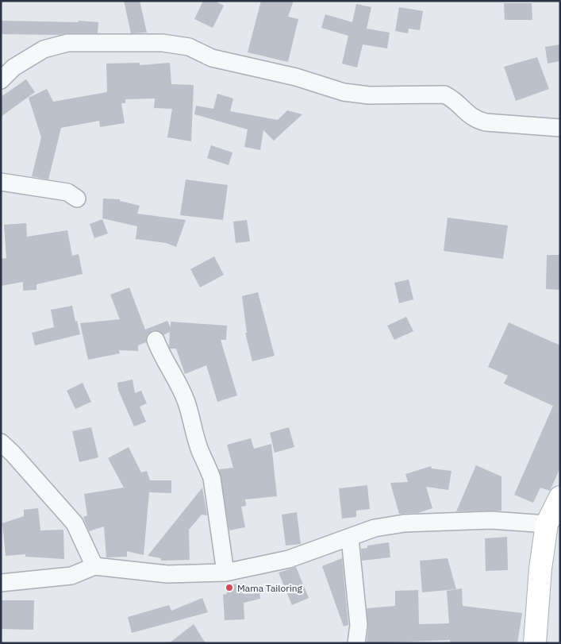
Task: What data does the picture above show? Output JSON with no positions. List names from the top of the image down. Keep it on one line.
{"places":["Mama Tailoring"]}
